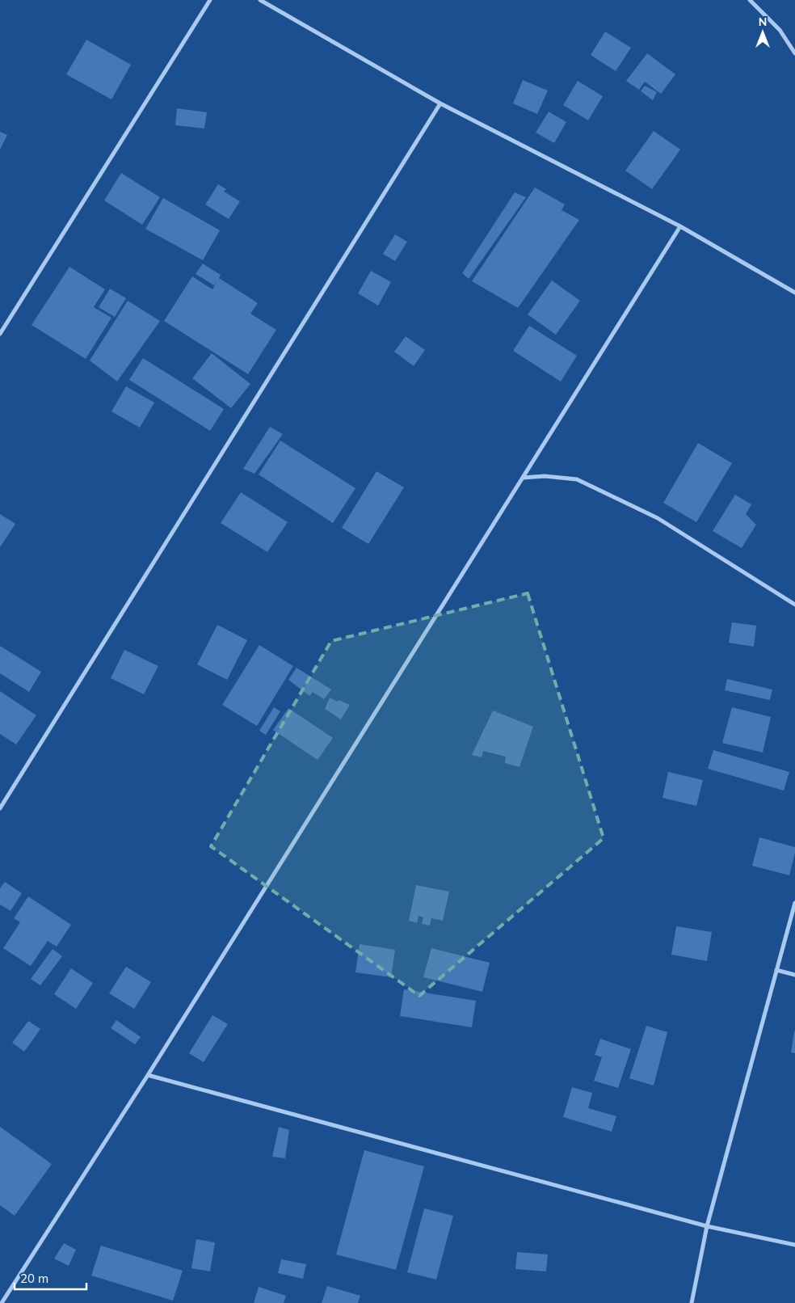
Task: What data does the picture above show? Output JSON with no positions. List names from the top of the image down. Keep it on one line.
{"scale_bar":"20 m","north":"top"}
